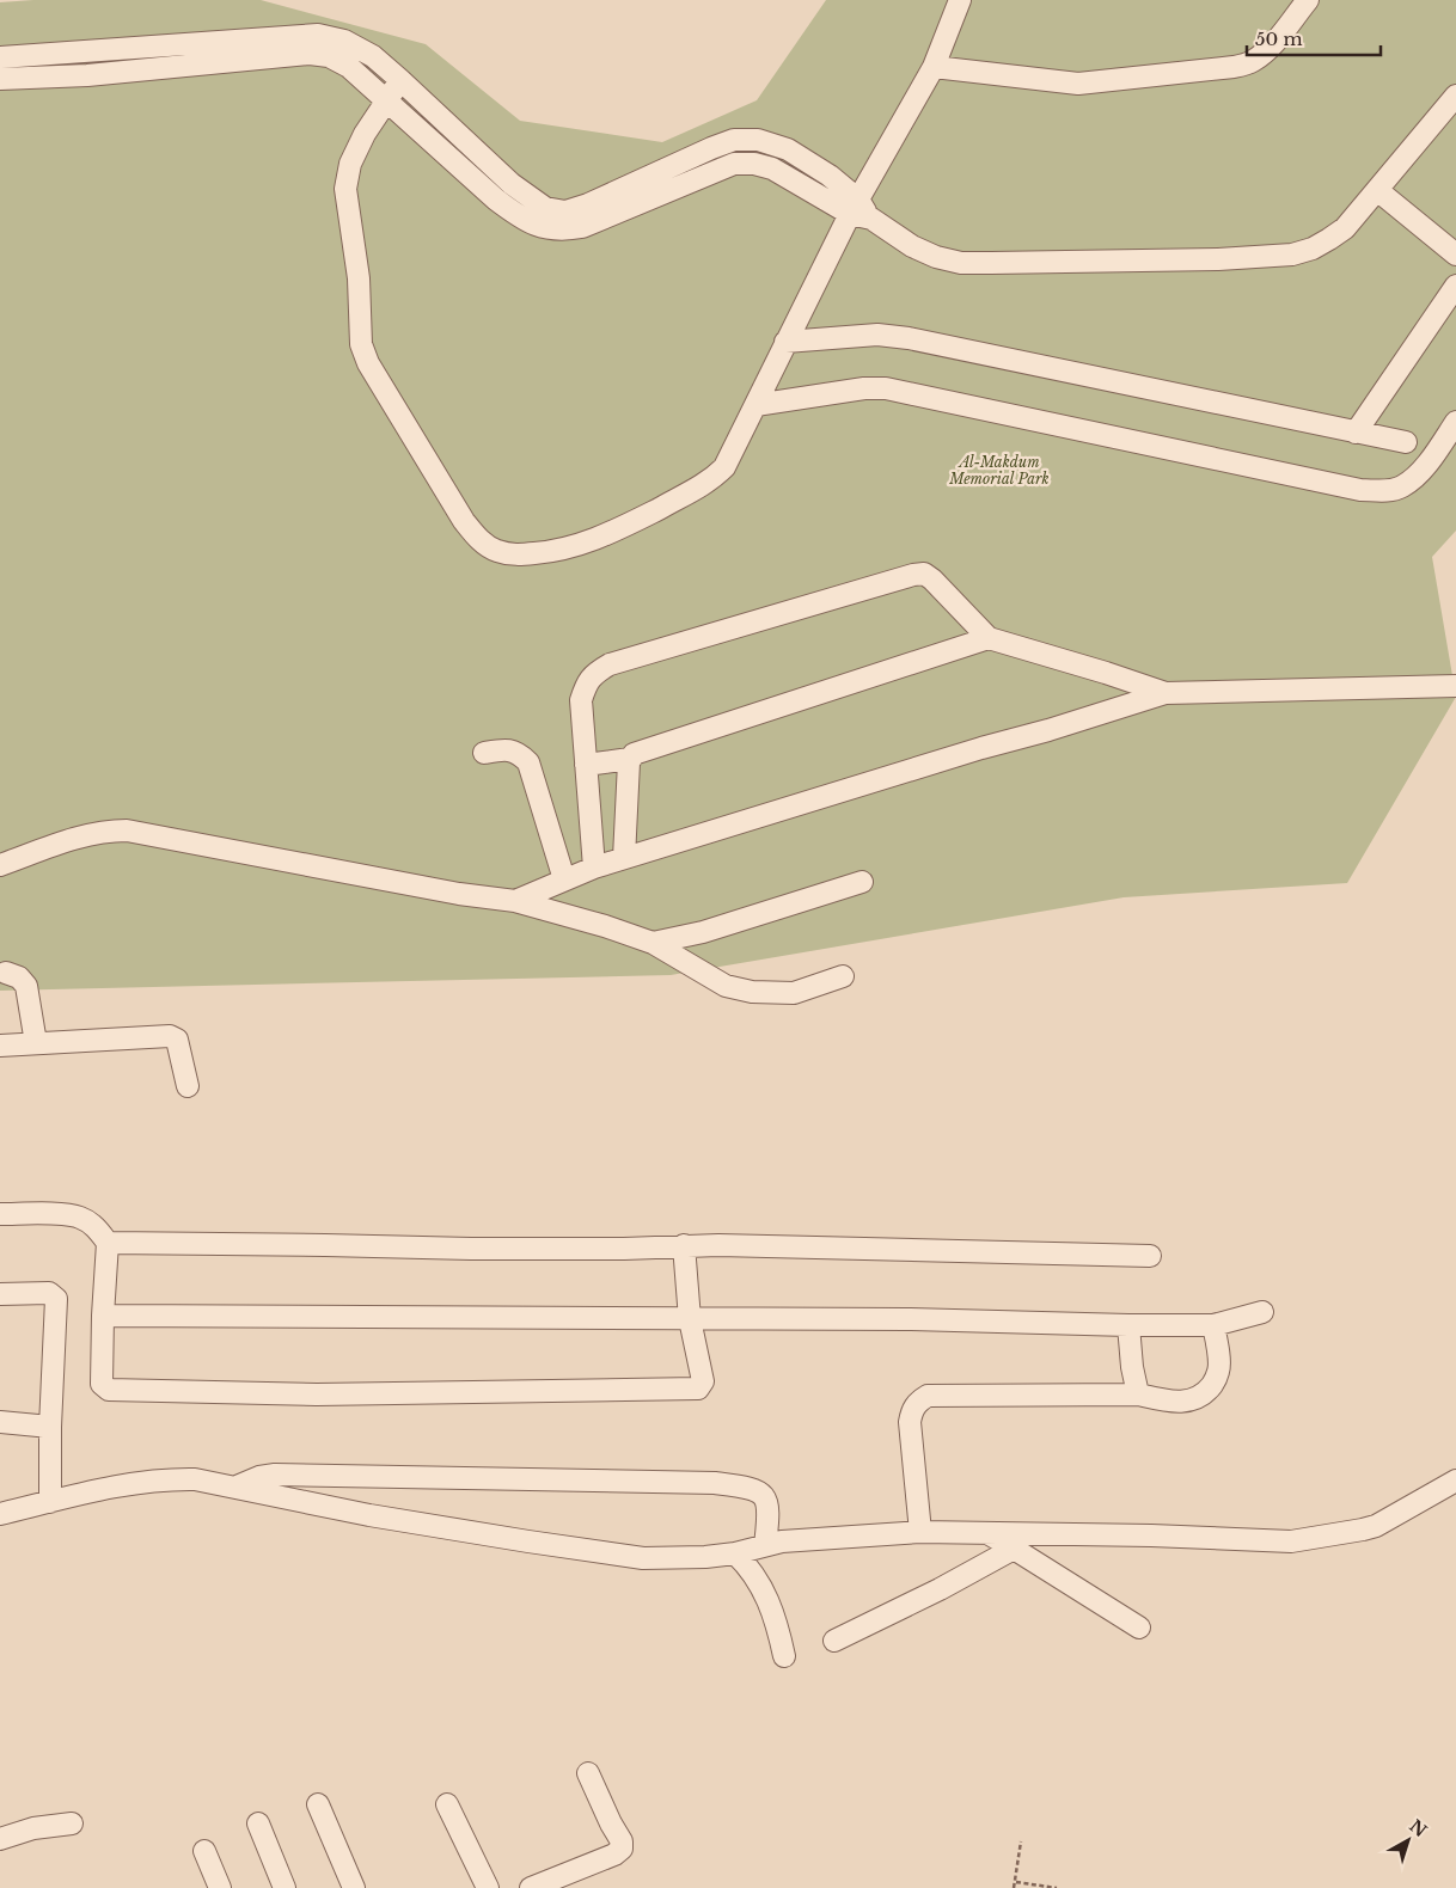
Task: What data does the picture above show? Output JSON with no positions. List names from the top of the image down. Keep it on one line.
{"parks":["Al-Makdum Memorial Park"],"scale_bar":"50 m","north":"top right"}
